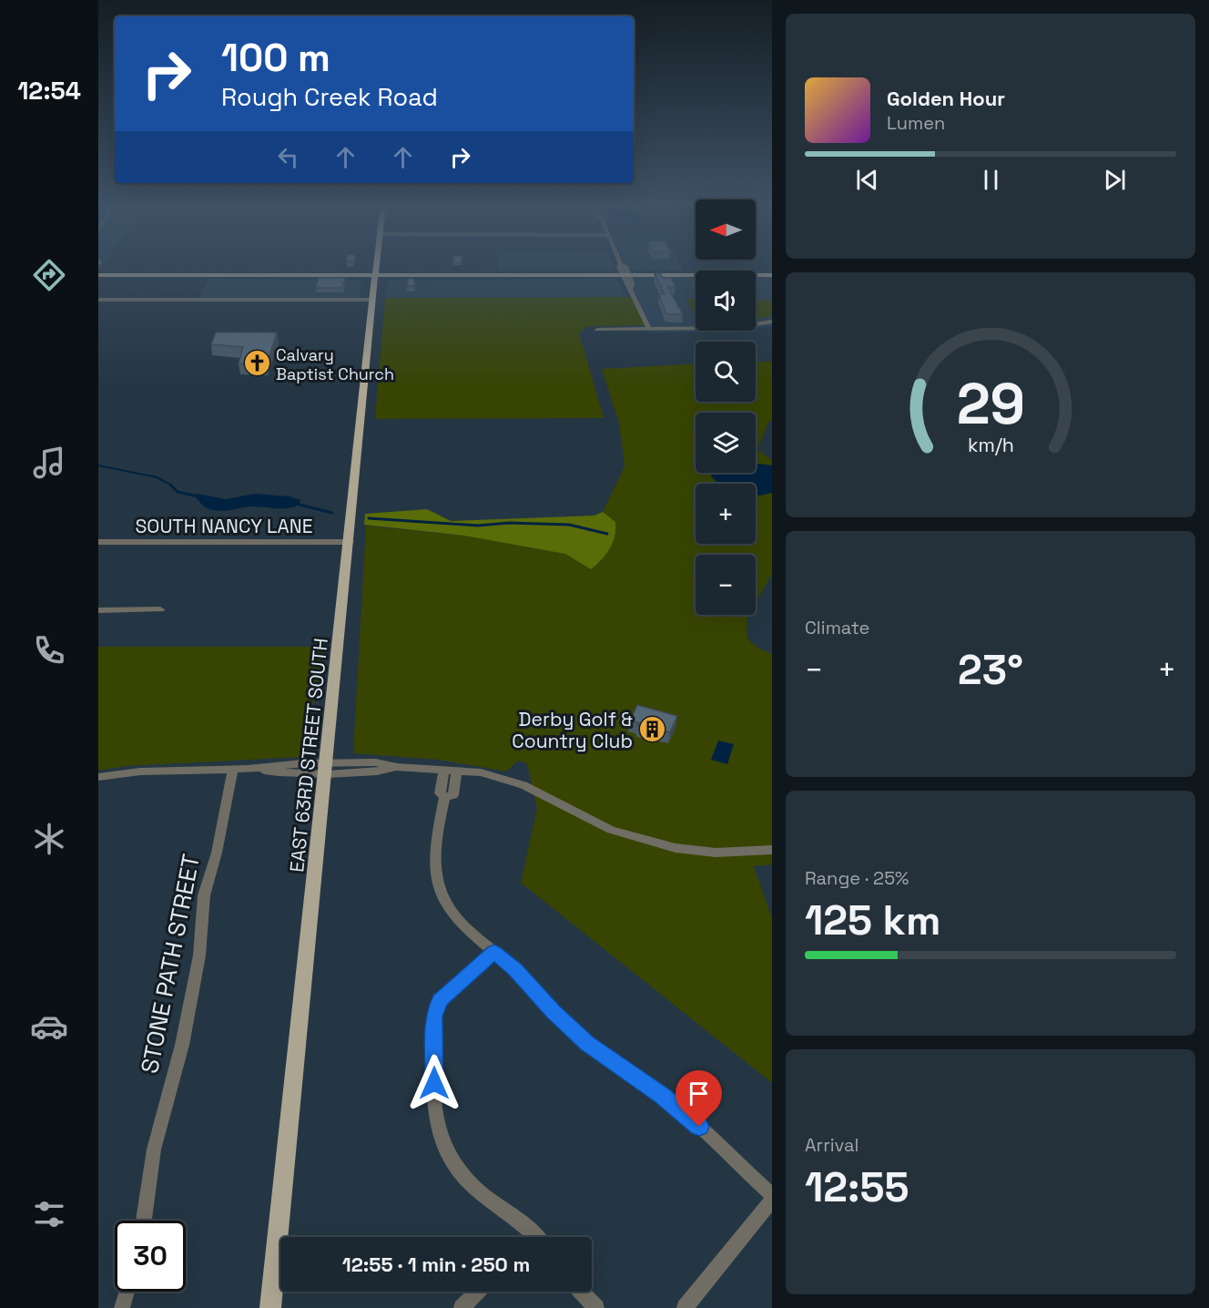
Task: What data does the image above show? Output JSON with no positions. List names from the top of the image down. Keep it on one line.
{"streets":{"main road":["EAST 63RD STREET SOUTH"],"street":["SOUTH NANCY LANE","STONE PATH STREET"]},"crossings":[["SOUTH NANCY LANE","EAST 63RD STREET SOUTH"]],"places":{"church":["Calvary Baptist Church"],"building":["Derby Golf & Country Club"]},"north":"left","page":{"tabs":"12:54","turn":["100 m","Rough Creek Road"],"song":["Golden Hour","Lumen"],"map_buttons":["+","−"],"tile":["Climate",["Range · 25%","125 km"],["Arrival","12:55"]],"heat":["−","23°","+"],"limit":"30","trip":"12:55 · 1 min · 250 m","gauge":["29","km/h"]}}
